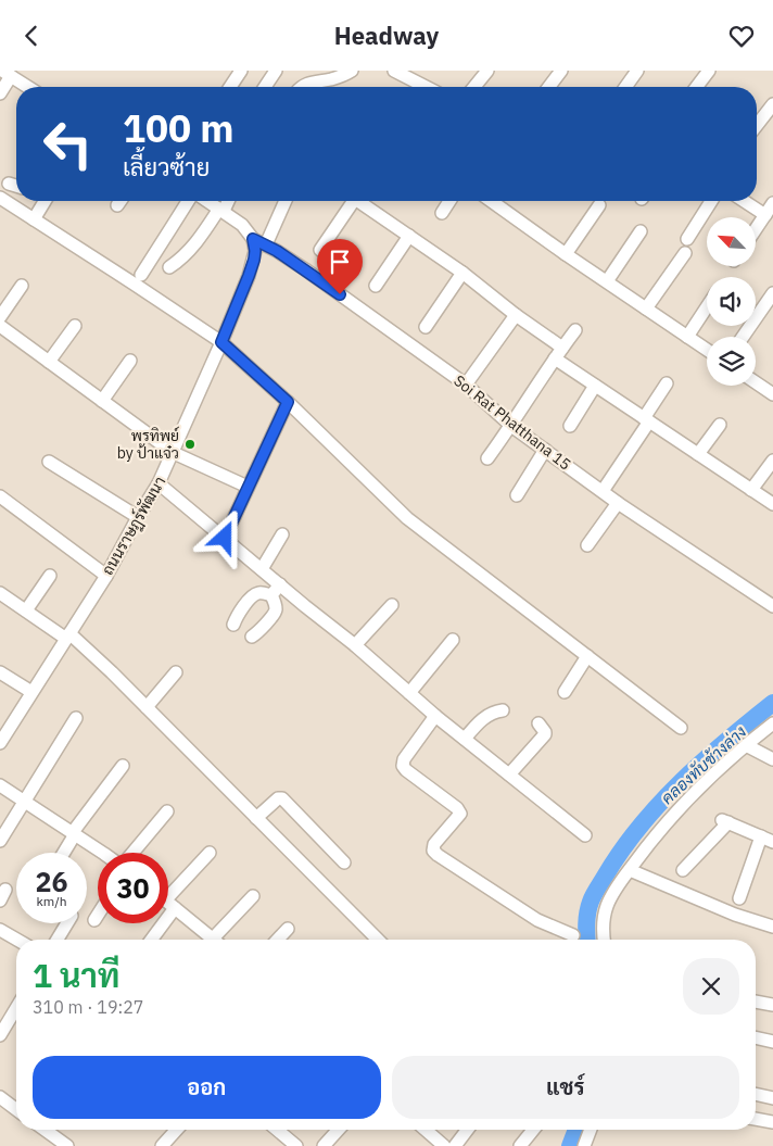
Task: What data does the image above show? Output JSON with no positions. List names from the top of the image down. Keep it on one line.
{"streets":{"street":["Soi Rat Phatthana 15","ถนนราษฏร์พัฒนา"]},"crossings":[["Soi Rat Phatthana 15","ถนนราษฏร์พัฒนา"]],"water":["คลองทับช้างล่าง"],"places":["พรทิพย์ by ป้าแจ๋ว"],"north":"top left","page":{"header":"Headway","turn":["100 m","เลี้ยวซ้าย"],"speed":"26 km/h","limit":"30","heading":["1 นาที","310 m · 19:27"],"buttons":["ออก","แชร์"]}}
